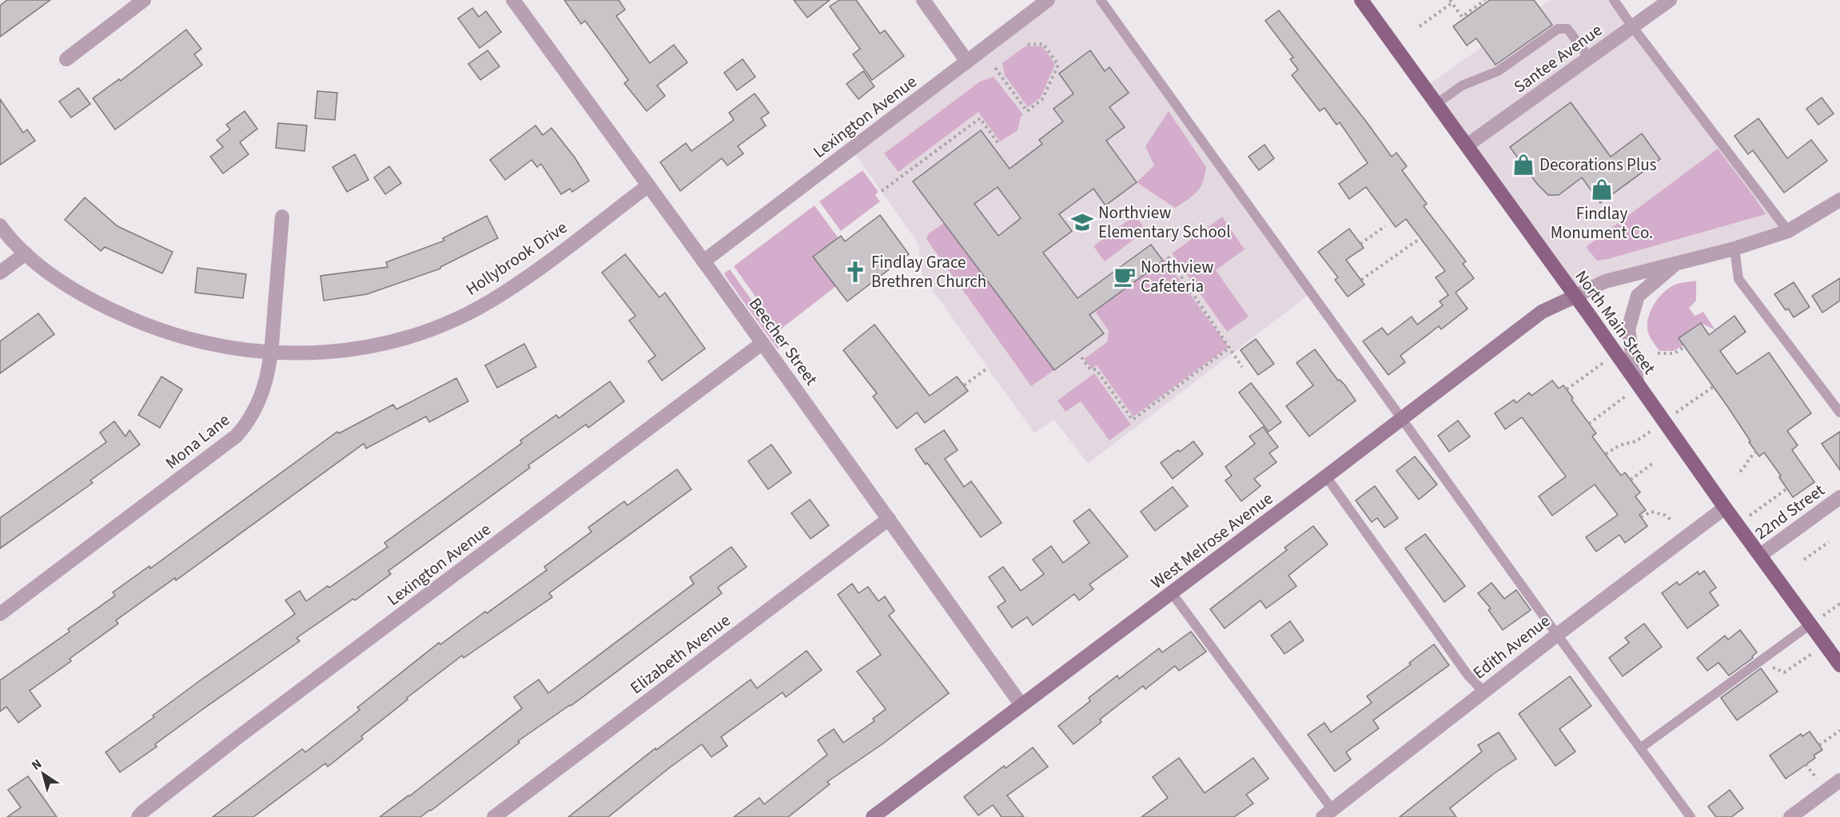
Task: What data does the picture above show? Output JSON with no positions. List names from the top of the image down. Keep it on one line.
{"streets":{"main road":["North Main Street"],"street":["Santee Avenue","Lexington Avenue","Hollybrook Drive","Beecher Street","Mona Lane","22nd Street","West Melrose Avenue","Edith Avenue","Elizabeth Avenue"]},"crossings":[["Santee Avenue","North Main Street"],["Lexington Avenue","Beecher Street"],["Hollybrook Drive","Beecher Street"],["Hollybrook Drive","Mona Lane"],["North Main Street","22nd Street"],["North Main Street","West Melrose Avenue"],["North Main Street","Edith Avenue"],["Beecher Street","West Melrose Avenue"],["Beecher Street","Elizabeth Avenue"]],"places":{"shop":["Decorations Plus","Findlay Monument Co."],"school or university":["Northview Elementary School"],"church":["Findlay Grace Brethren Church"],"cafe":["Northview Cafeteria"]},"north":"top left"}
